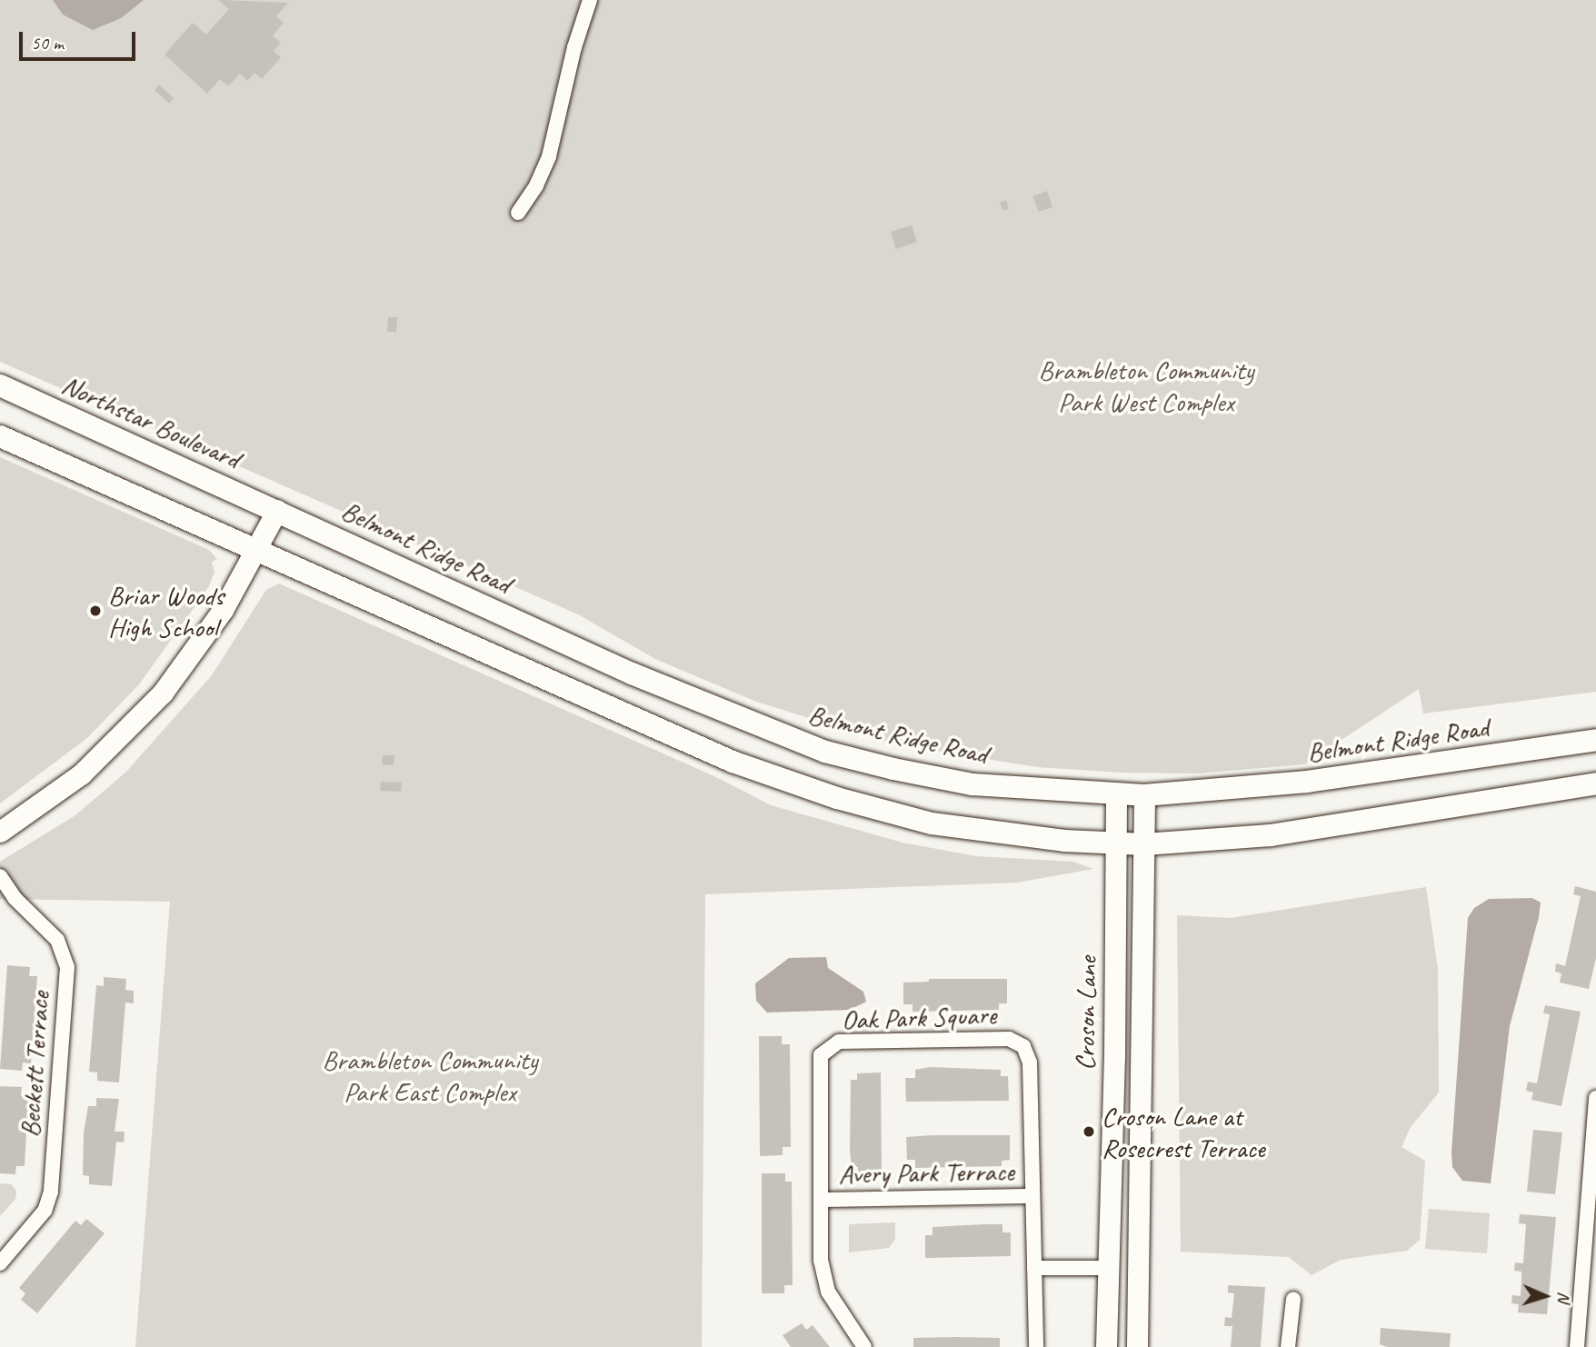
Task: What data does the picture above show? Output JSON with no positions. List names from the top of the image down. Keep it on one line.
{"streets":{"main road":["Northstar Boulevard","Belmont Ridge Road","Croson Lane"],"street":["Oak Park Square","Beckett Terrace","Avery Park Terrace"]},"crossings":[["Northstar Boulevard","Belmont Ridge Road"],["Belmont Ridge Road","Croson Lane"],["Oak Park Square","Avery Park Terrace"]],"parks":["Brambleton Community Park West Complex","Brambleton Community Park East Complex"],"places":["Briar Woods High School","Croson Lane at Rosecrest Terrace"],"scale_bar":"50 m","north":"right"}
